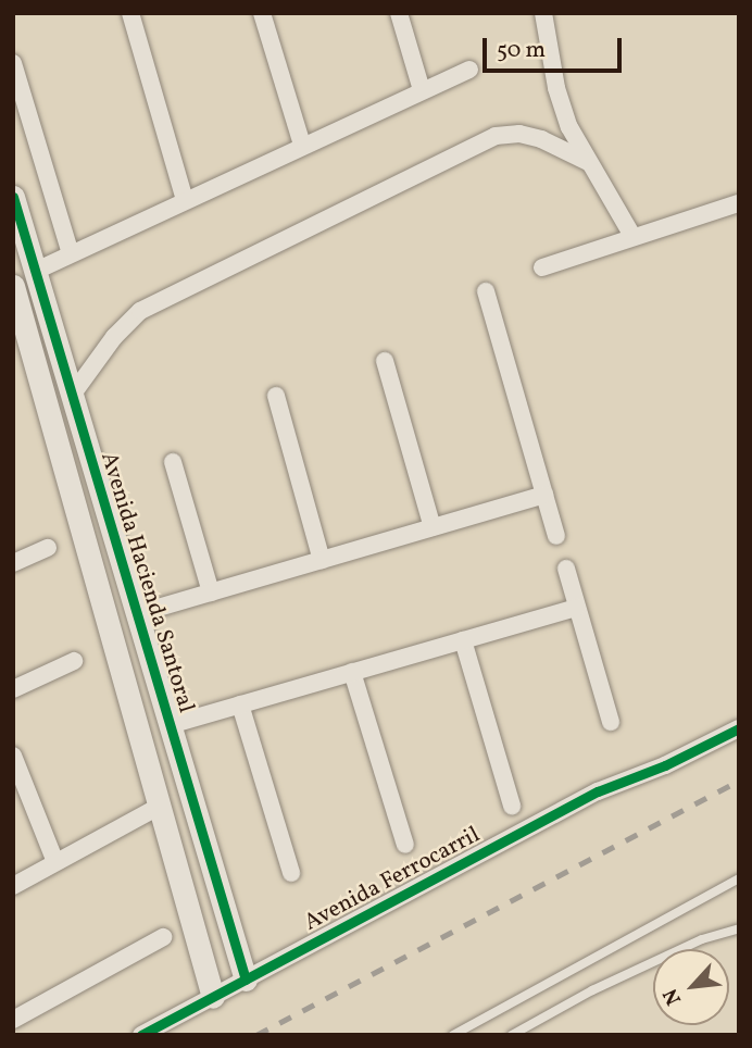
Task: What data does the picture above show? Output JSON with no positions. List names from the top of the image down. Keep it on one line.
{"streets":{"street":["Avenida Hacienda Santoral","Avenida Ferrocarril"]},"crossings":[["Avenida Hacienda Santoral","Avenida Ferrocarril"]],"scale_bar":"50 m","north":"bottom left"}
